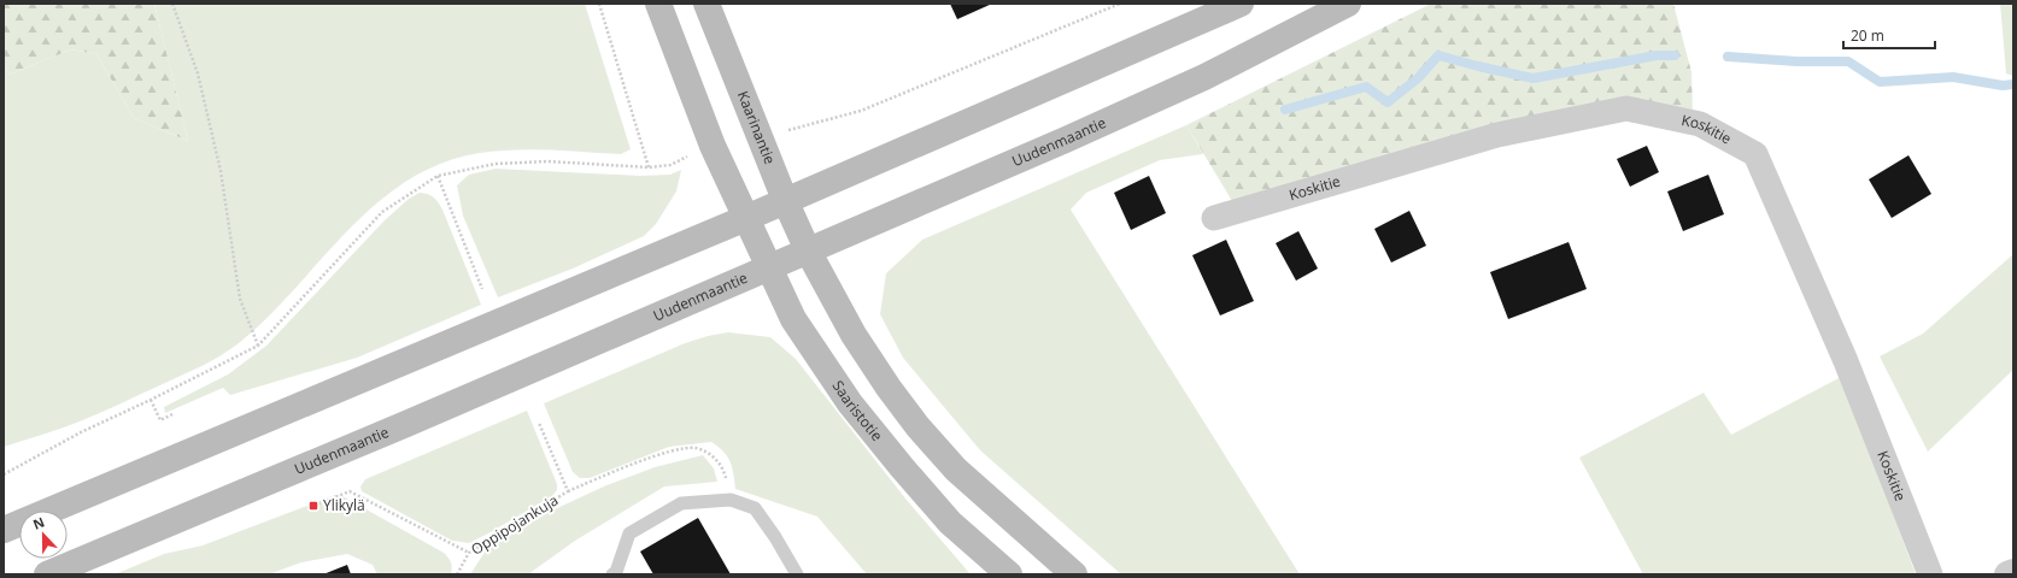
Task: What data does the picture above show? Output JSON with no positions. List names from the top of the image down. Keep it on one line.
{"streets":{"main road":["Kaarinantie","Uudenmaantie","Saaristotie"],"street":["Koskitie"],"path":["Oppipojankuja"]},"crossings":[["Kaarinantie","Uudenmaantie"],["Uudenmaantie","Saaristotie"]],"places":{"transit":["Ylikylä"]},"scale_bar":"20 m","north":"top"}
